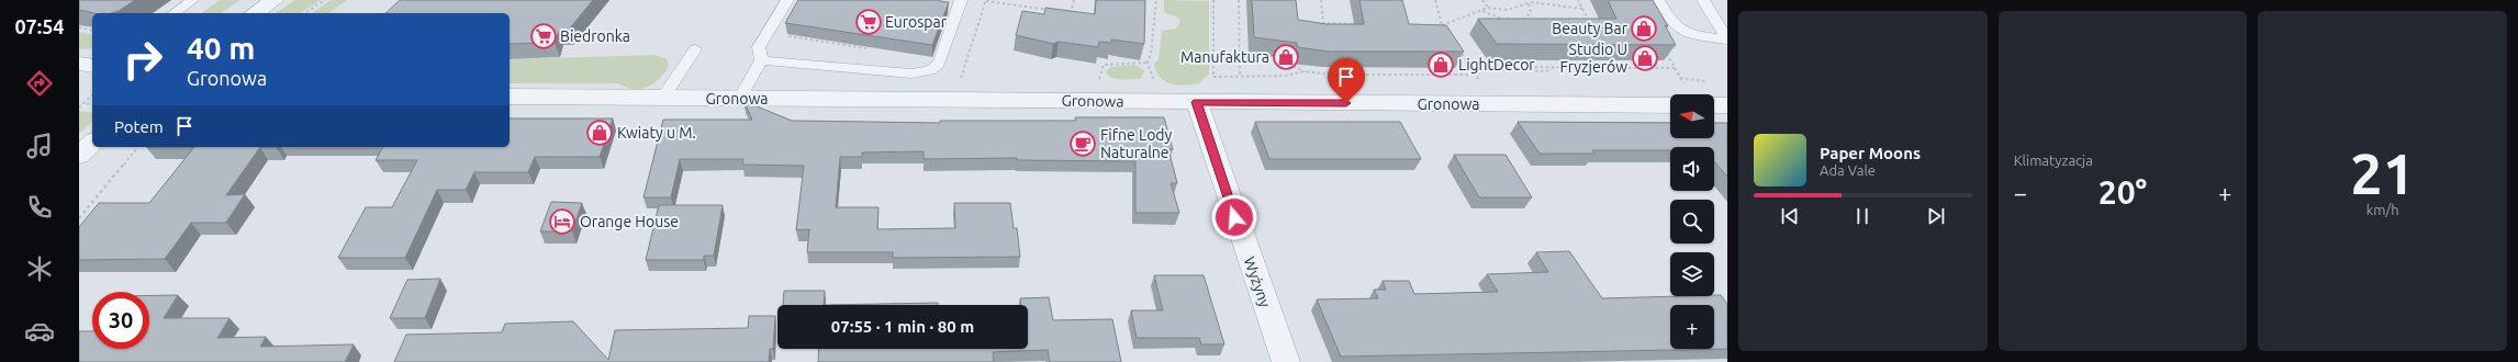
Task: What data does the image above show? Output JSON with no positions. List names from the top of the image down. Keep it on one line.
{"streets":{"street":["Gronowa","Wyżyny"]},"crossings":[["Gronowa","Wyżyny"]],"places":{"supermarket":["Eurospar","Biedronka"],"shop":["Beauty Bar","Manufaktura","Studio U Fryzjerów","LightDecor","Kwiaty u M."],"cafe":["Fifne Lody Naturalne"],"hotel":["Orange House"]},"north":"left","page":{"tabs":"07:54","tile":["Klimatyzacja",["21","km/h"]],"turn":["40 m","Gronowa"],"map_buttons":"+","then":"Potem","song":["Paper Moons","Ada Vale"],"heat":["−","20°","+"],"limit":"30","trip":"07:55 · 1 min · 80 m"}}
